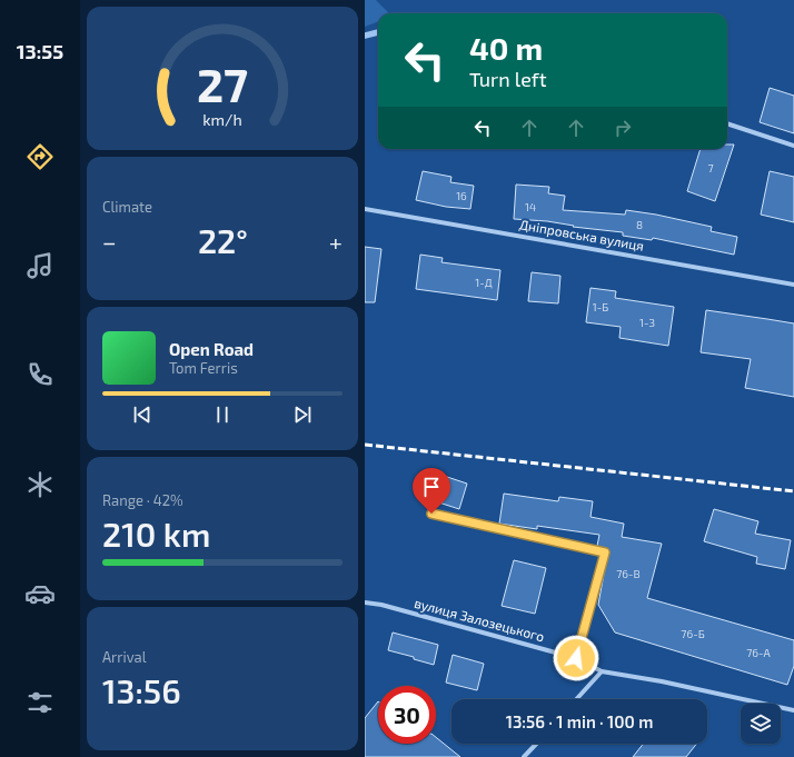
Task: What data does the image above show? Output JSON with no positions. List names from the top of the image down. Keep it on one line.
{"streets":{"street":["Дніпровська вулиця","вулиця Залозецького"]},"house_numbers":["7","16","14","8","1-Д","1-Б","1-З","76-В","76-Б","76-А"],"page":{"tabs":"13:55","turn":["40 m","Turn left"],"tile":["Climate",["Range · 42%","210 km"],["Arrival","13:56"]],"heat":["−","22°","+"],"song":["Open Road","Tom Ferris"],"limit":"30","trip":"13:56 · 1 min · 100 m","gauge":["27","km/h"]}}
